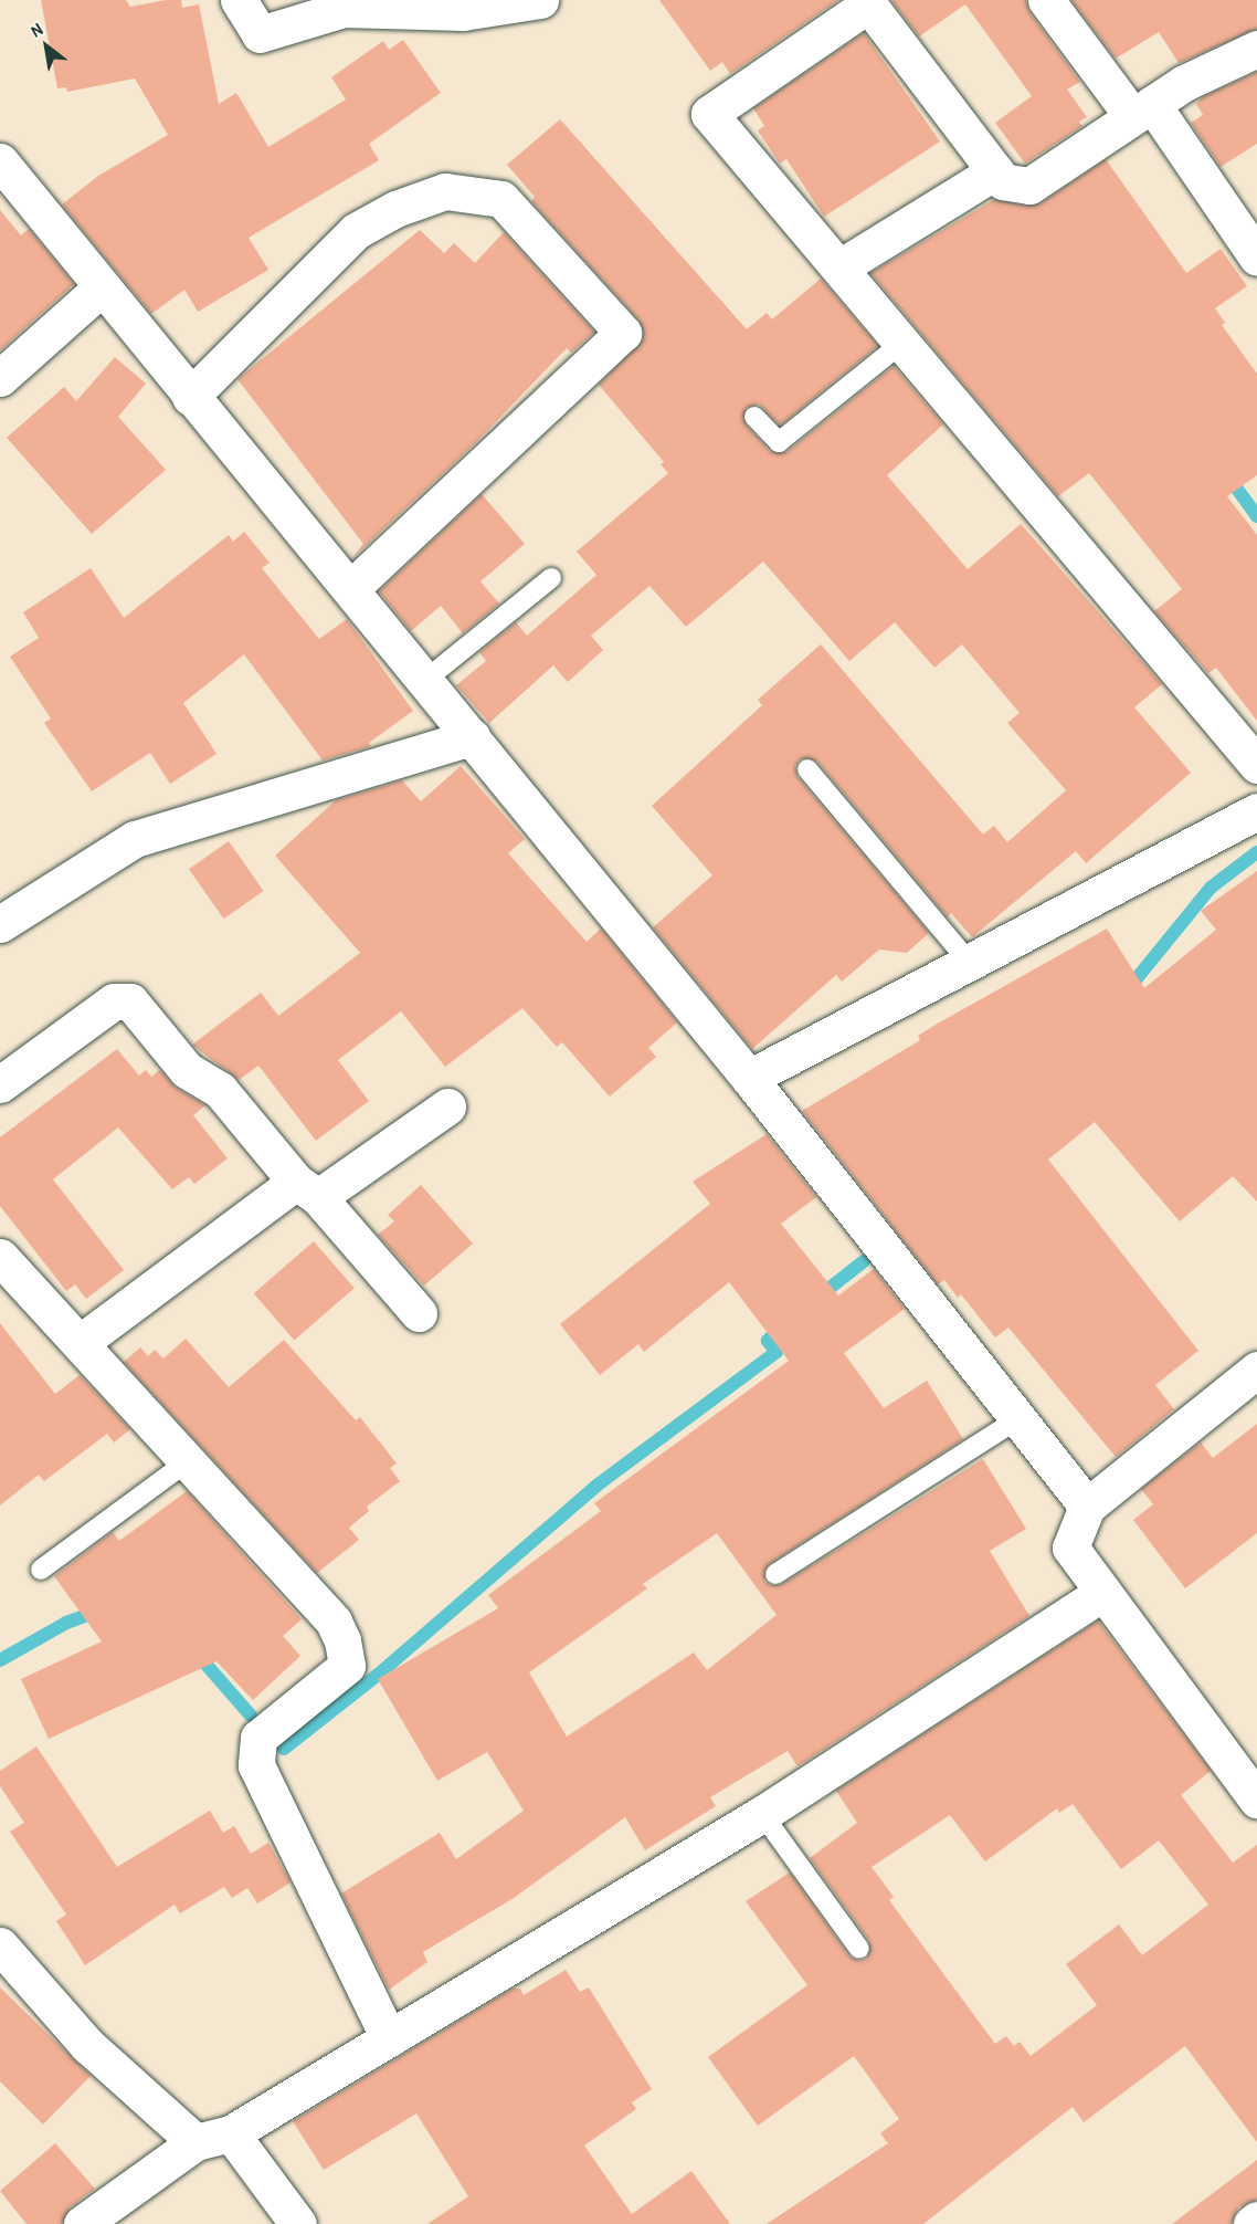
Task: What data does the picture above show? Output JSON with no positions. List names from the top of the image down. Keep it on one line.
{"north":"top left"}
